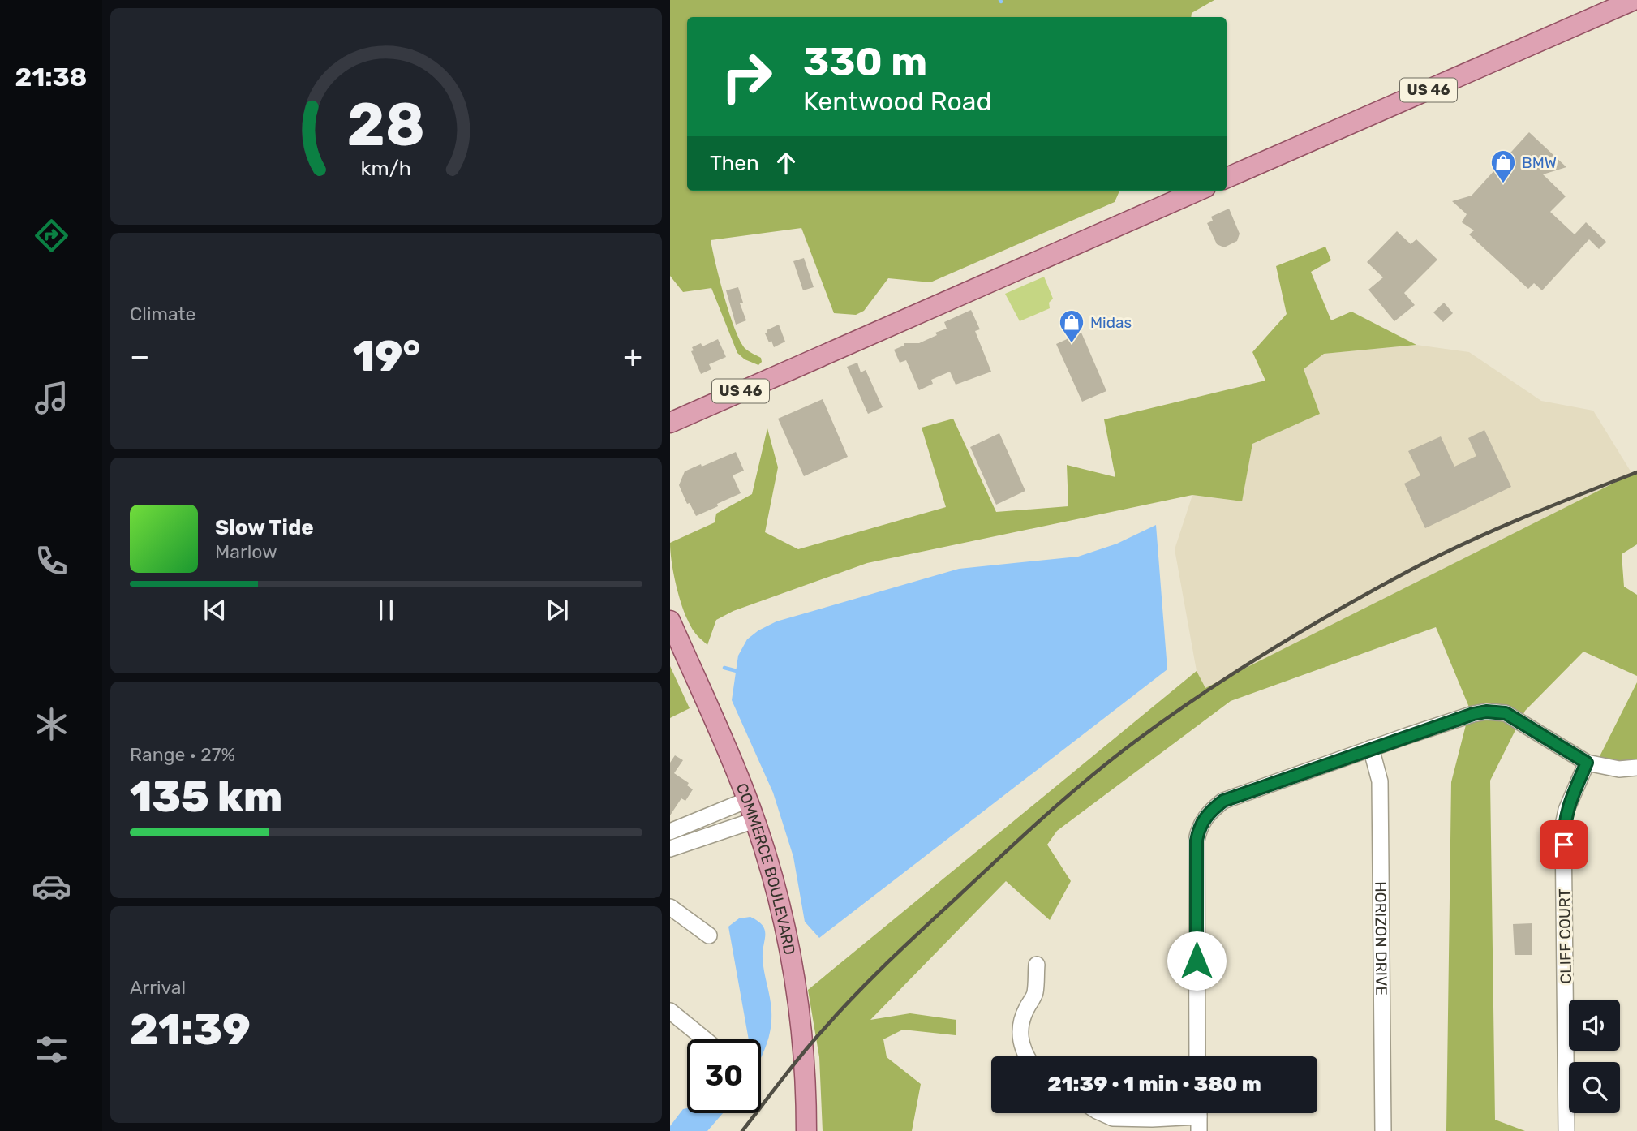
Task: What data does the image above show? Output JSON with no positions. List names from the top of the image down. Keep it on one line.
{"streets":{"main road":["US 46","COMMERCE BOULEVARD"],"street":["CLIFF COURT","HORIZON DRIVE"]},"places":{"shop":["BMW","Midas"]},"page":{"tabs":"21:38","turn":["330 m","Kentwood Road"],"then":"Then","tile":["Climate",["Range · 27%","135 km"],["Arrival","21:39"]],"heat":["−","19°","+"],"song":["Slow Tide","Marlow"],"limit":"30","trip":"21:39 · 1 min · 380 m","gauge":["28","km/h"]}}
